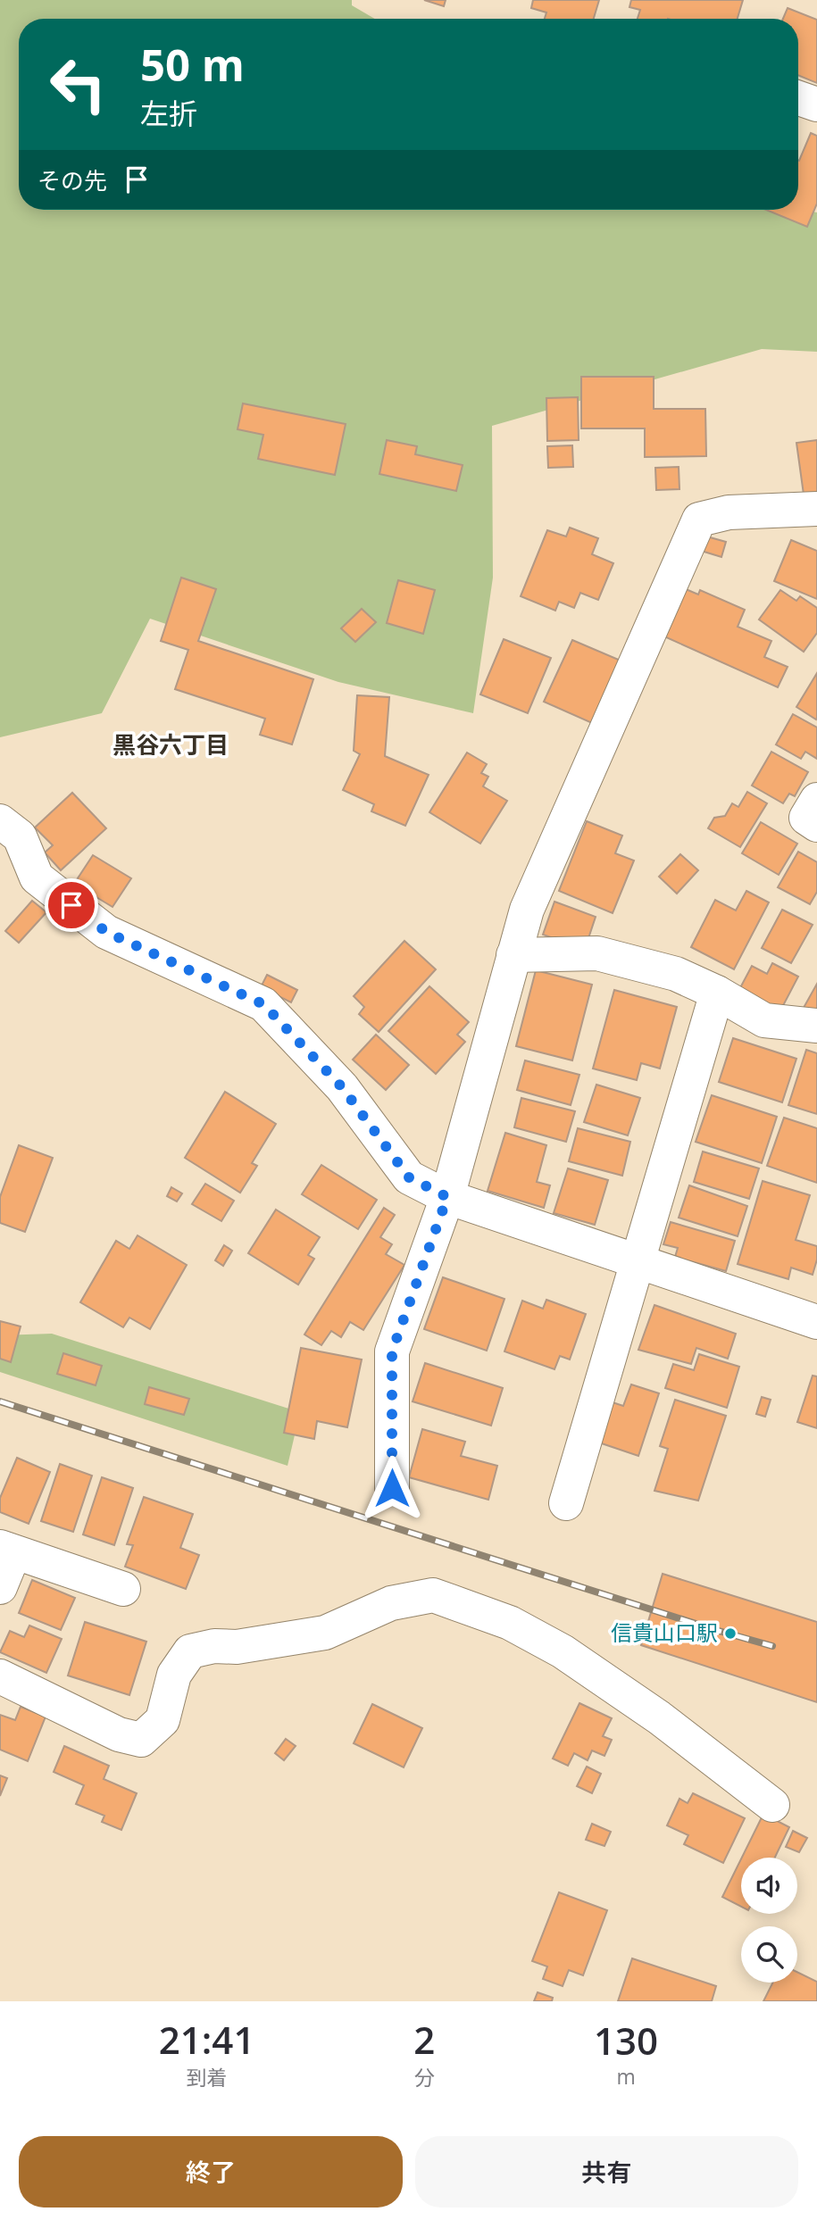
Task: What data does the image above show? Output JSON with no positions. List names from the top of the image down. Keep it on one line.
{"districts":["黒谷六丁目"],"places":["信貴山口駅"],"page":{"turn":["50 m","左折"],"then":"その先","eta":["21:41","到着","2","分","130","m"],"buttons":["終了","共有"]}}
